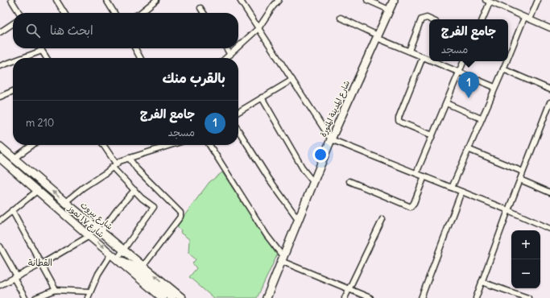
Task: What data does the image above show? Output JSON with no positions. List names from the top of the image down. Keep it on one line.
{"streets":{"street":["شارع المدينة المنورة","شارع بيروت","شارع ١٧ تموز"]},"districts":["القطانة"],"page":{"search":"ابحث هنا","popup":["جامع الفرج","مسجد"],"heading":"بالقرب منك","pins":"1","list":[{"mark":"1","name":"جامع الفرج","note":"مسجد","value":"210 m"}],"map_buttons":["+","−"]}}
